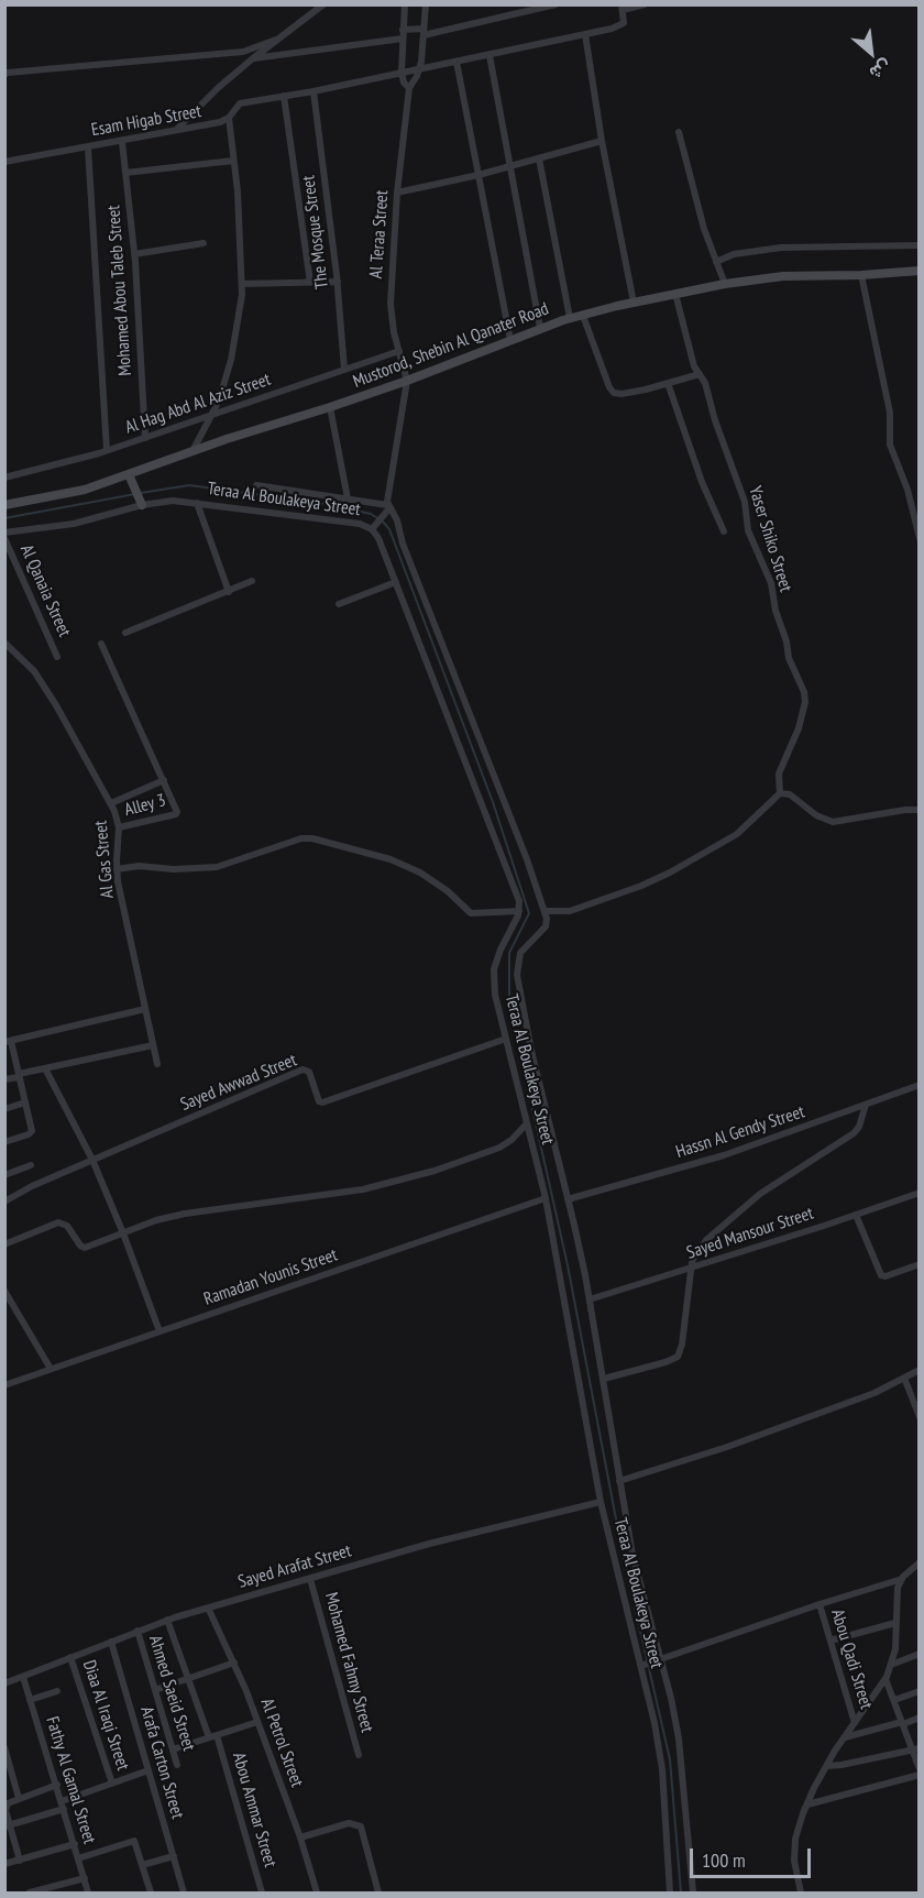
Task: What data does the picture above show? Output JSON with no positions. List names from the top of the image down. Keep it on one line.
{"streets":{"main road":["Mustorod, Shebin Al Qanater Road"],"street":["Esam Higab Street","The Mosque Street","Al Teraa Street","Mohamed Abou Taleb Street","Al Hag Abd Al Aziz Street","Teraa Al Boulakeya Street","Yaser Shiko Street","Al Qanaia Street","Alley 3","Al Gas Street","Sayed Awwad Street","Hassn Al Gendy Street","Sayed Mansour Street","Ramadan Younis Street","Sayed Arafat Street","Abou Qadi Street","Mohamed Fahmy Street","Ahmed Saeid Street","Diaa Al Iraqi Street","Al Petrol Street","Arafa Carton Street","Fathy Al Gamal Street","Abou Ammar Street"]},"crossings":[["Esam Higab Street","The Mosque Street"],["Esam Higab Street","Al Teraa Street"],["Esam Higab Street","Mohamed Abou Taleb Street"],["The Mosque Street","Al Hag Abd Al Aziz Street"],["Al Teraa Street","Mustorod, Shebin Al Qanater Road"],["Al Teraa Street","Al Hag Abd Al Aziz Street"],["Al Teraa Street","Teraa Al Boulakeya Street"],["Mohamed Abou Taleb Street","Al Hag Abd Al Aziz Street"],["Mustorod, Shebin Al Qanater Road","Teraa Al Boulakeya Street"],["Mustorod, Shebin Al Qanater Road","Yaser Shiko Street"],["Teraa Al Boulakeya Street","Al Qanaia Street"],["Teraa Al Boulakeya Street","Sayed Awwad Street"],["Teraa Al Boulakeya Street","Hassn Al Gendy Street"],["Teraa Al Boulakeya Street","Sayed Mansour Street"],["Teraa Al Boulakeya Street","Ramadan Younis Street"],["Teraa Al Boulakeya Street","Sayed Arafat Street"],["Alley 3","Al Gas Street"],["Sayed Arafat Street","Mohamed Fahmy Street"],["Sayed Arafat Street","Ahmed Saeid Street"],["Sayed Arafat Street","Diaa Al Iraqi Street"],["Sayed Arafat Street","Al Petrol Street"],["Sayed Arafat Street","Arafa Carton Street"],["Sayed Arafat Street","Fathy Al Gamal Street"],["Sayed Arafat Street","Abou Ammar Street"]],"scale_bar":"100 m","north":"bottom right"}
